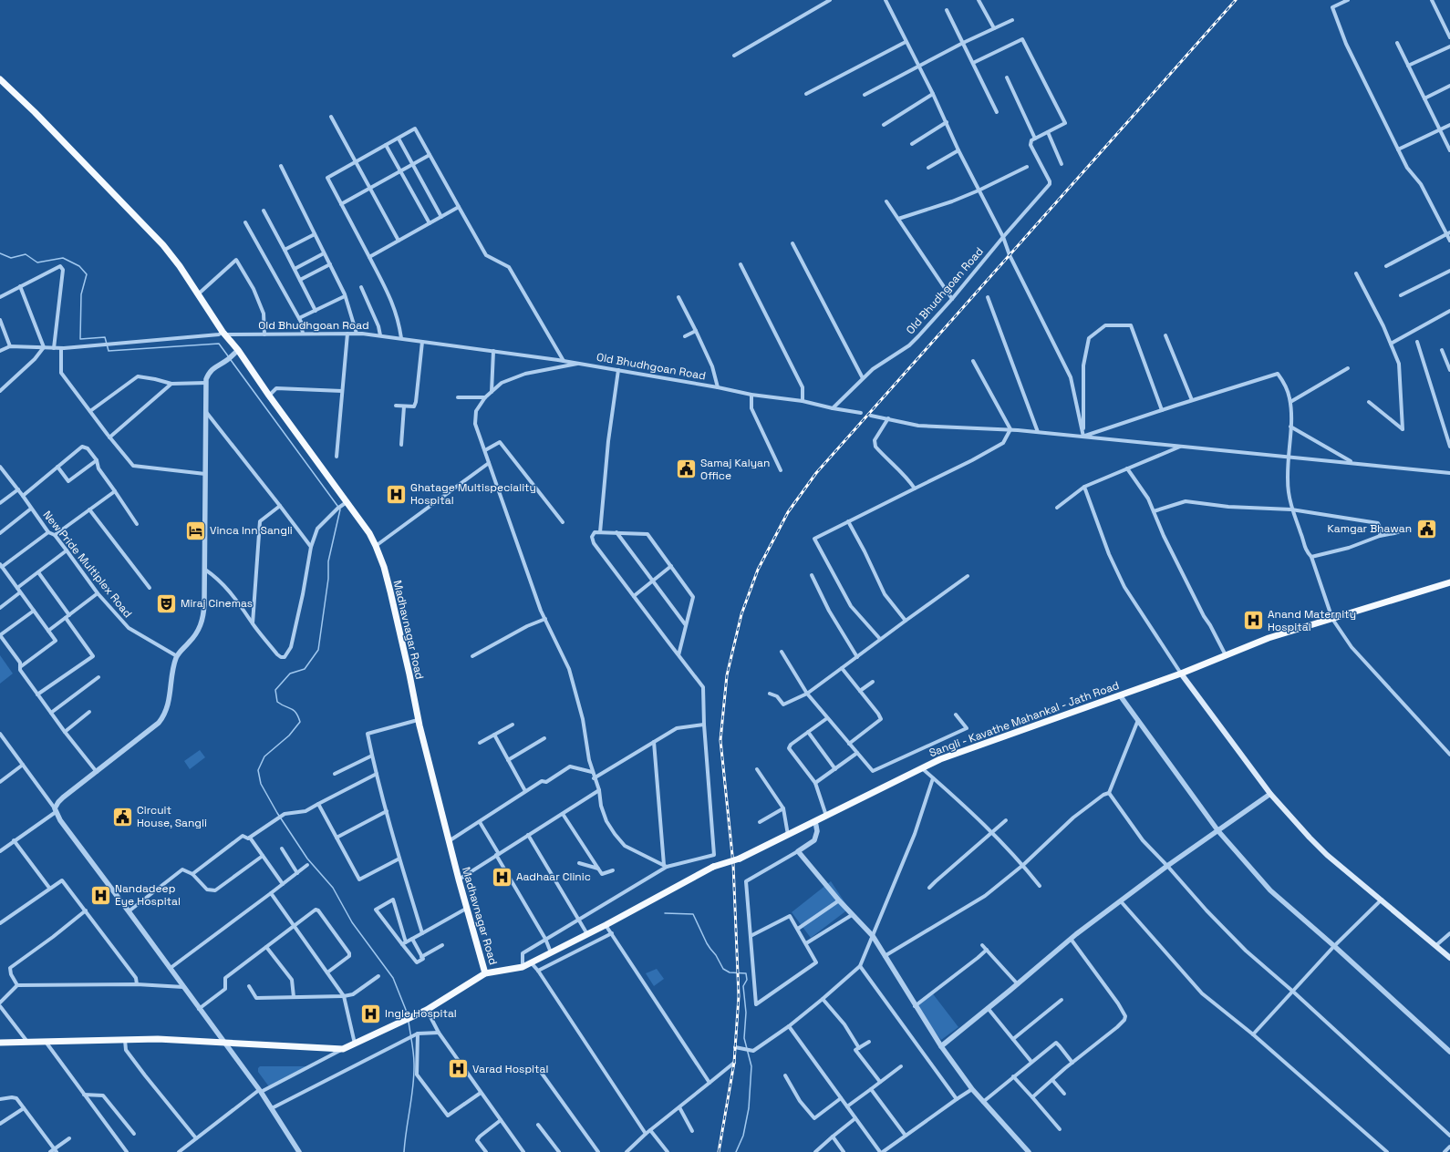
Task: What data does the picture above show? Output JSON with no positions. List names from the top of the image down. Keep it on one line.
{"streets":{"main road":["Madhavnagar Road","Sangli - Kavathe Mahankal - Jath Road"],"street":["Old Bhudhgoan Road","New Pride Multiplex Road"]},"crossings":[["Old Bhudhgoan Road","Madhavnagar Road"],["Madhavnagar Road","Sangli - Kavathe Mahankal - Jath Road"]],"places":{"public building":["Samaj Kalyan Office","Kamgar Bhawan","Circuit House, Sangli"],"hospital":["Ghatage Multispeciality Hospital","Anand Maternity Hospital","Aadhaar Clinic","Nandadeep Eye Hospital","Ingle Hospital","Varad Hospital"],"hotel":["Vinca Inn Sangli"],"theatre":["Miraj Cinemas"]}}
